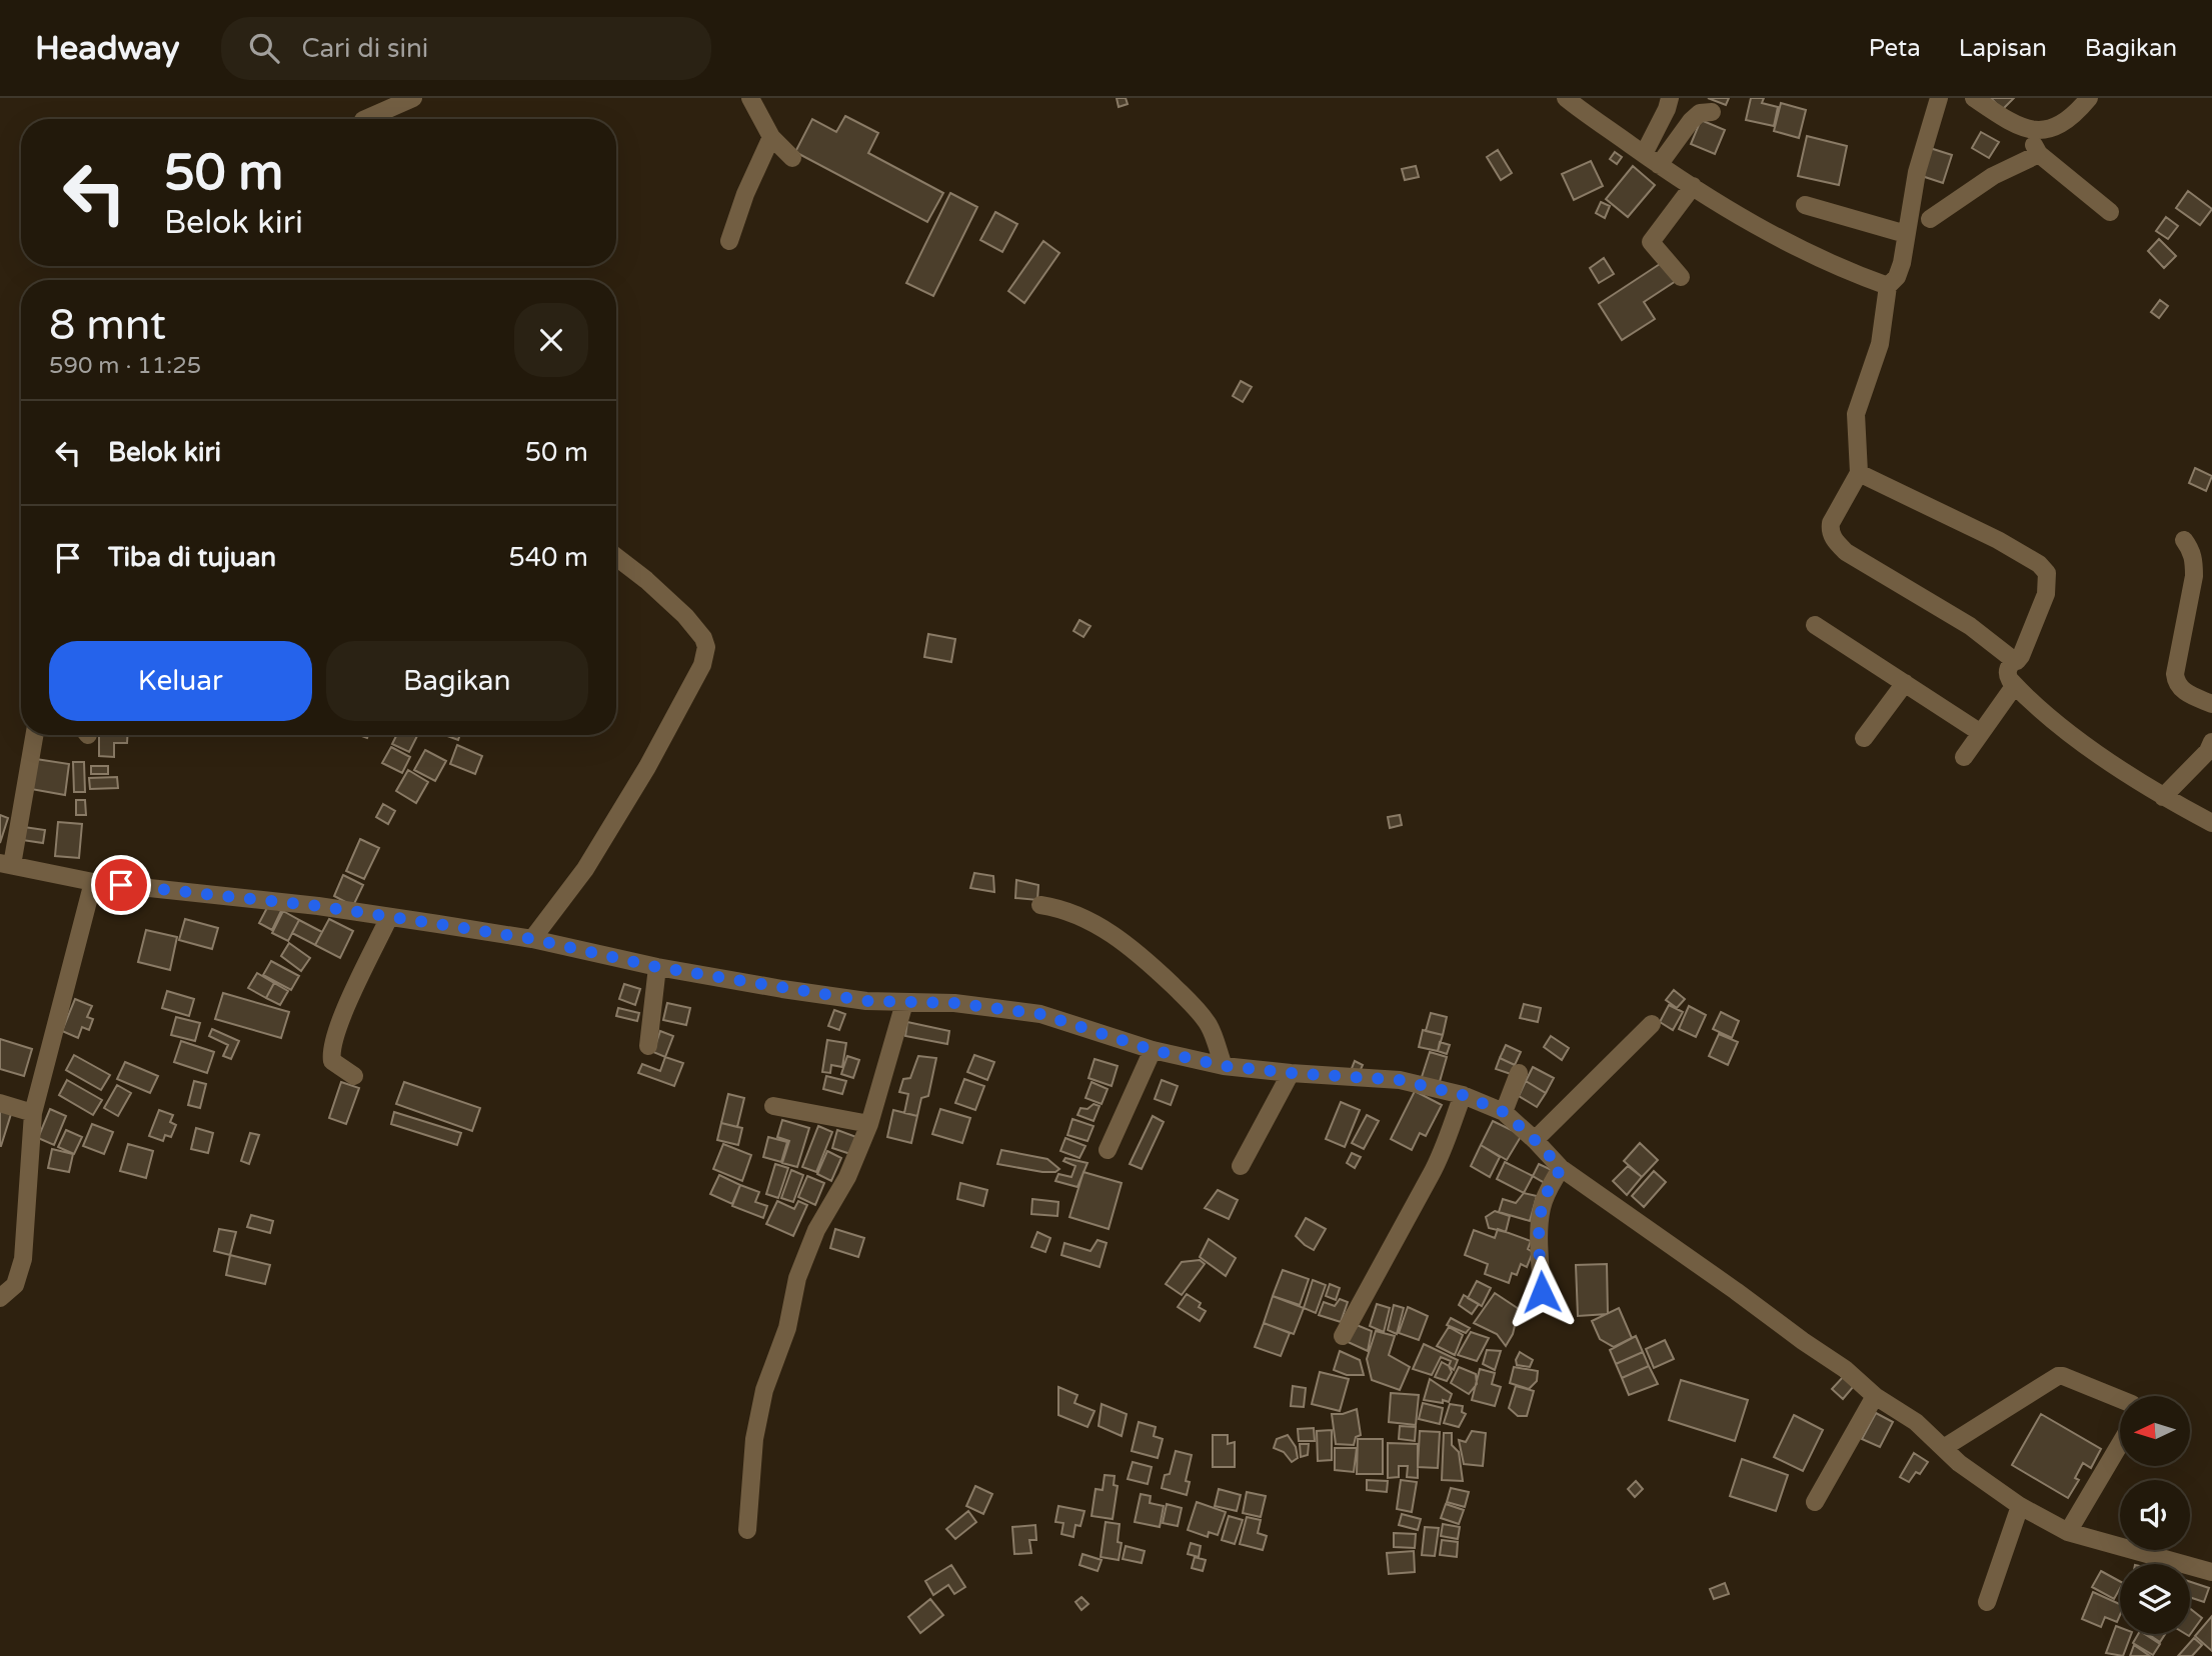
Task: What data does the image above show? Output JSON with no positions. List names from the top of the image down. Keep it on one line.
{"north":"left","page":{"header":"Headway","search":"Cari di sini","nav":["Peta","Lapisan","Bagikan"],"turn":["50 m","Belok kiri"],"heading":["8 mnt","590 m · 11:25"],"list":[{"name":"Belok kiri","value":"50 m"},{"name":"Tiba di tujuan","value":"540 m"}],"buttons":["Keluar","Bagikan"]}}
